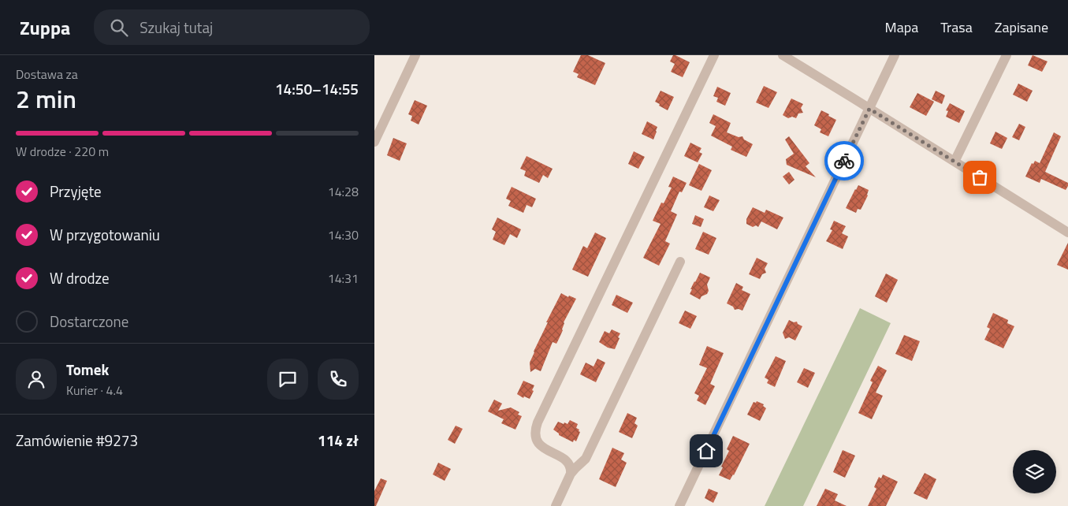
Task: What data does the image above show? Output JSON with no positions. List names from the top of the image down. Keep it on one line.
{"page":{"header":"Zuppa","search":"Szukaj tutaj","nav":["Mapa","Trasa","Zapisane"],"heading":["2 min","Dostawa za","14:50–14:55"],"panel":["Tomek","Kurier · 4.4","Zamówienie #9273","114 zł"],"bar":"W drodze · 220 m","list":[["Przyjęte","14:28"],["W przygotowaniu","14:30"],["W drodze","14:31"],"Dostarczone"]}}
